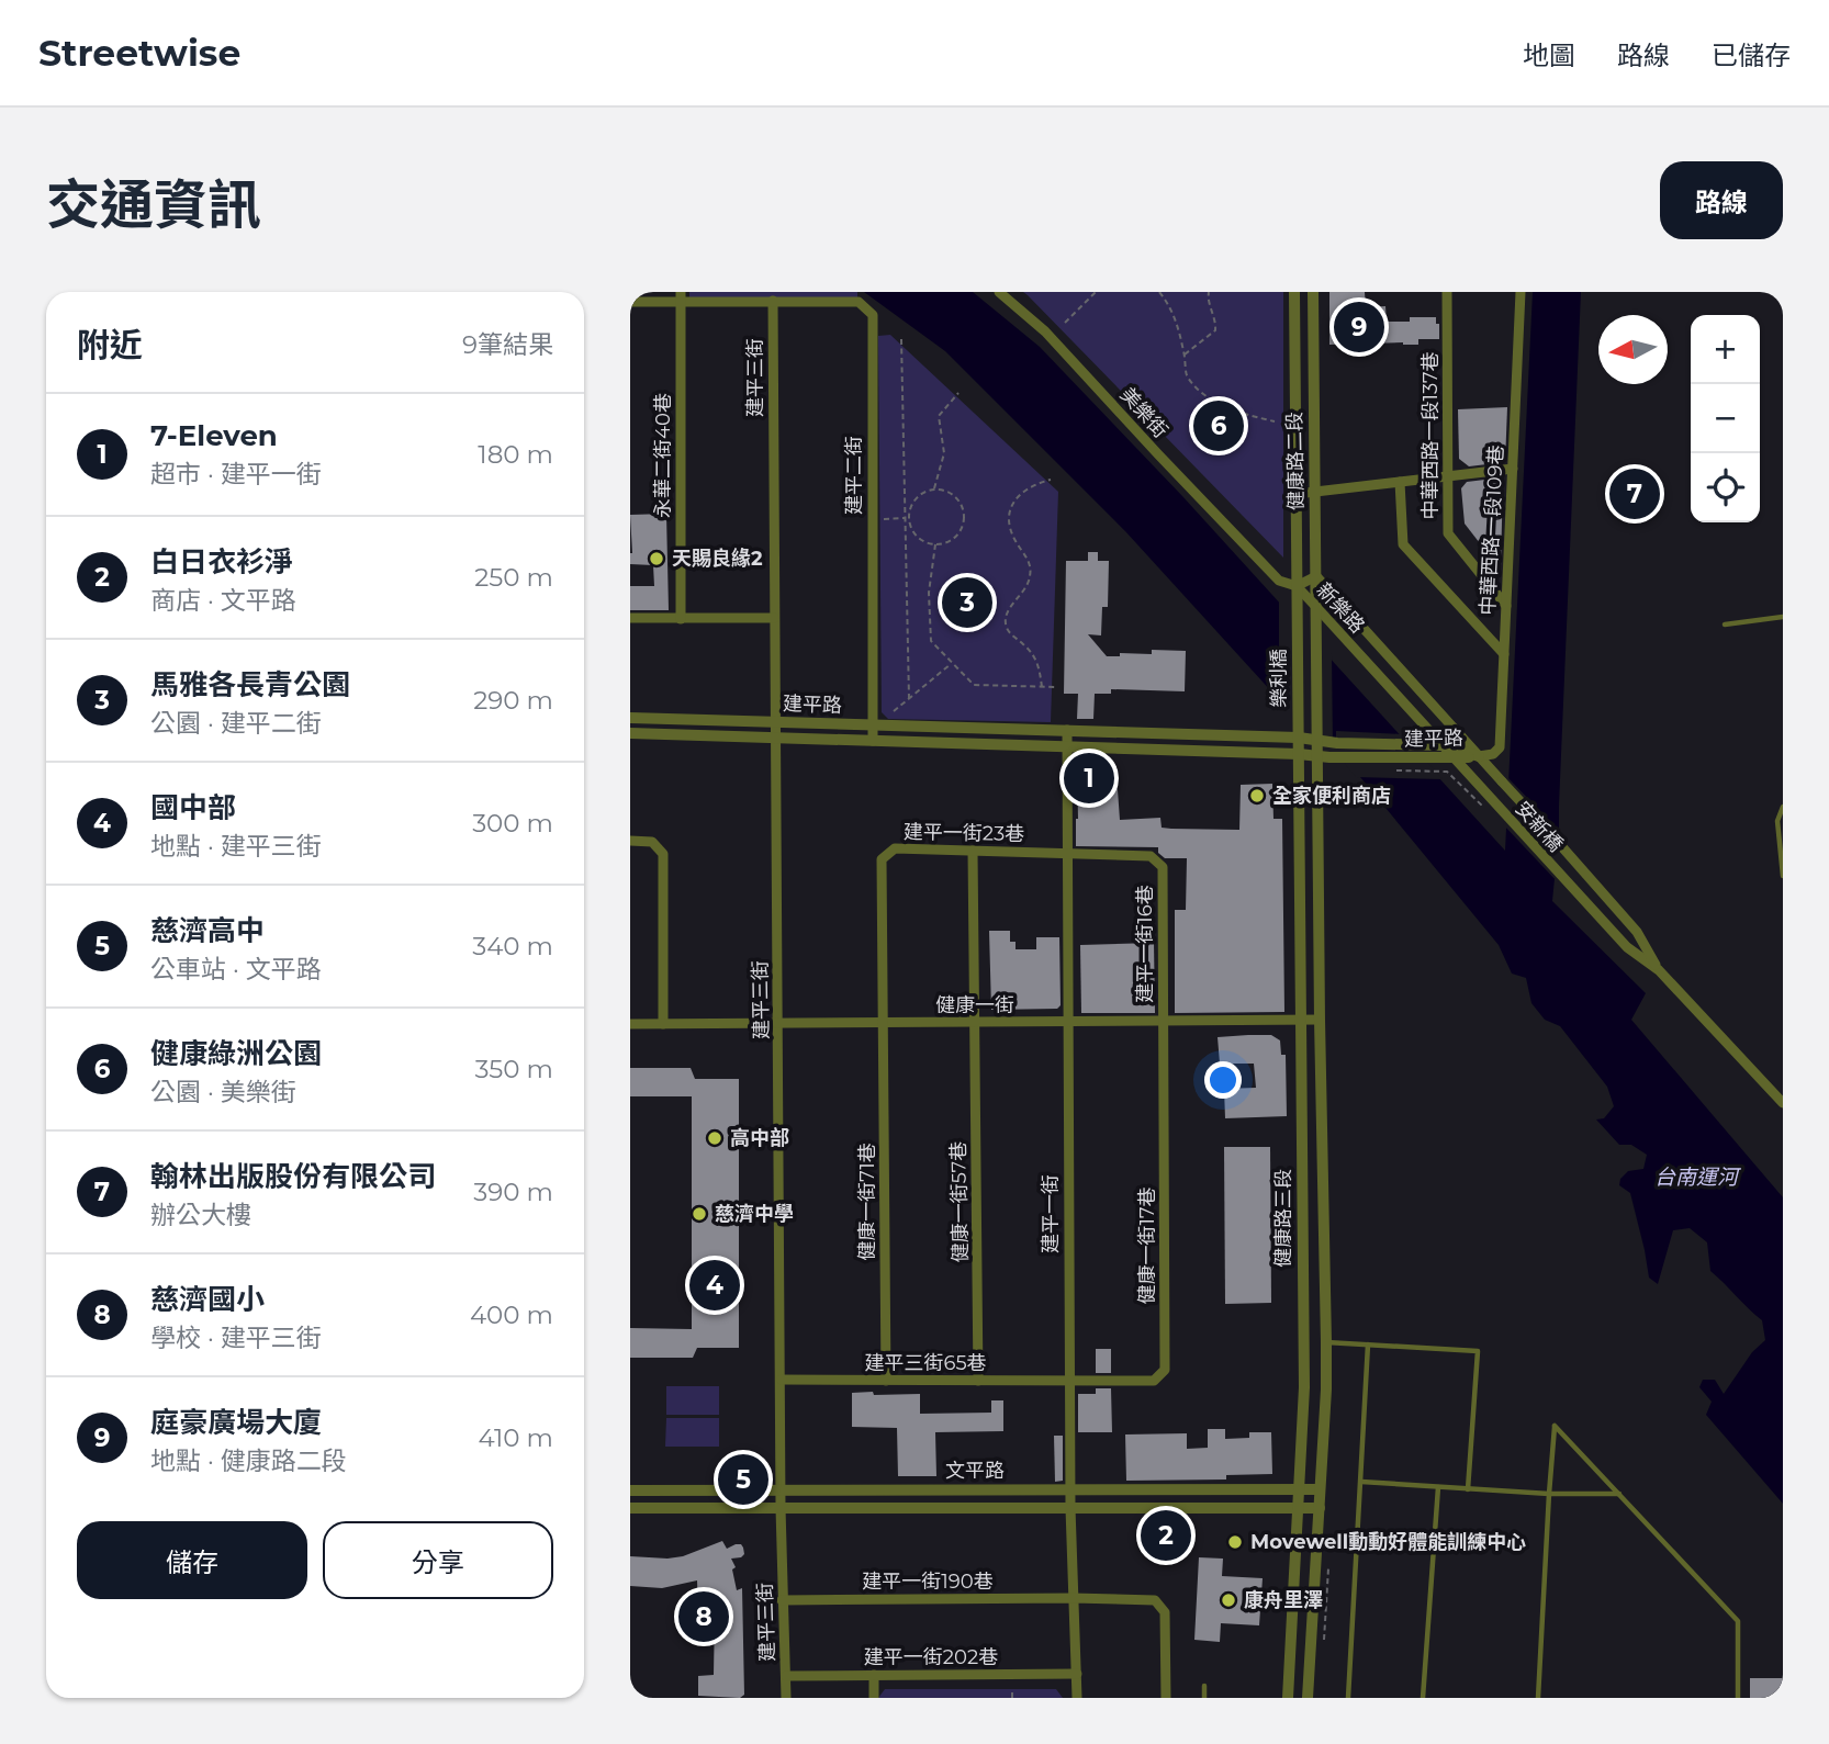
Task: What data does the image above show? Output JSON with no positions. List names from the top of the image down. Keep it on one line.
{"streets":{"street":["建平三街","美樂街","中華西路一段137巷","永華二街40巷","健康路二段","建平二街","中華西路一段109巷","新樂路","樂利橋","建平路","安新橋","建平一街23巷","建平一街16巷","健康一街","健康一街71巷","健康一街57巷","建平一街","健康路三段","健康一街17巷","建平三街65巷","文平路","建平一街190巷","建平一街202巷"]},"crossings":[["建平三街","建平二街"],["建平三街","建平路"],["建平三街","健康一街"],["建平三街","建平三街65巷"],["建平三街","文平路"],["建平三街","建平一街190巷"],["建平三街","建平一街202巷"],["美樂街","健康路二段"],["美樂街","新樂路"],["中華西路一段137巷","中華西路一段109巷"],["永華二街40巷","建平二街"],["健康路二段","新樂路"],["健康路二段","樂利橋"],["建平二街","建平路"],["中華西路一段109巷","新樂路"],["中華西路一段109巷","建平路"],["新樂路","建平路"],["新樂路","安新橋"],["樂利橋","建平路"],["樂利橋","健康路三段"],["建平路","建平一街"],["建平路","健康路三段"],["建平一街23巷","建平一街16巷"],["建平一街23巷","健康一街"],["建平一街23巷","健康一街71巷"],["建平一街23巷","健康一街57巷"],["建平一街23巷","建平一街"],["建平一街16巷","健康一街"],["建平一街16巷","健康一街17巷"],["健康一街","健康一街71巷"],["健康一街","健康一街57巷"],["健康一街","建平一街"],["健康一街","健康路三段"],["健康一街","健康一街17巷"],["健康一街71巷","建平三街65巷"],["健康一街57巷","建平三街65巷"],["建平一街","健康一街17巷"],["建平一街","建平三街65巷"],["建平一街","文平路"],["建平一街","建平一街190巷"],["建平一街","建平一街202巷"],["健康路三段","文平路"],["健康一街17巷","建平三街65巷"]],"water":["台南運河"],"places":["天賜良緣2","全家便利商店","高中部","慈濟中學","Movewell動動好體能訓練中心","康舟里澤"],"north":"left","page":{"header":"Streetwise","nav":["地圖","路線","已儲存"],"title":"交通資訊","buttons":["路線",["儲存","分享"]],"heading":["附近","9筆結果"],"pins":["9","6","7","3","1","4","5","2","8"],"map_buttons":["+","−"],"list":[{"mark":"1","name":"7-Eleven","note":"超市 · 建平一街","value":"180 m"},{"mark":"2","name":"白日衣衫淨","note":"商店 · 文平路","value":"250 m"},{"mark":"3","name":"馬雅各長青公園","note":"公園 · 建平二街","value":"290 m"},{"mark":"4","name":"國中部","note":"地點 · 建平三街","value":"300 m"},{"mark":"5","name":"慈濟高中","note":"公車站 · 文平路","value":"340 m"},{"mark":"6","name":"健康綠洲公園","note":"公園 · 美樂街","value":"350 m"},{"mark":"7","name":"翰林出版股份有限公司","note":"辦公大樓","value":"390 m"},{"mark":"8","name":"慈濟國小","note":"學校 · 建平三街","value":"400 m"},{"mark":"9","name":"庭豪廣場大廈","note":"地點 · 健康路二段","value":"410 m"}]}}
